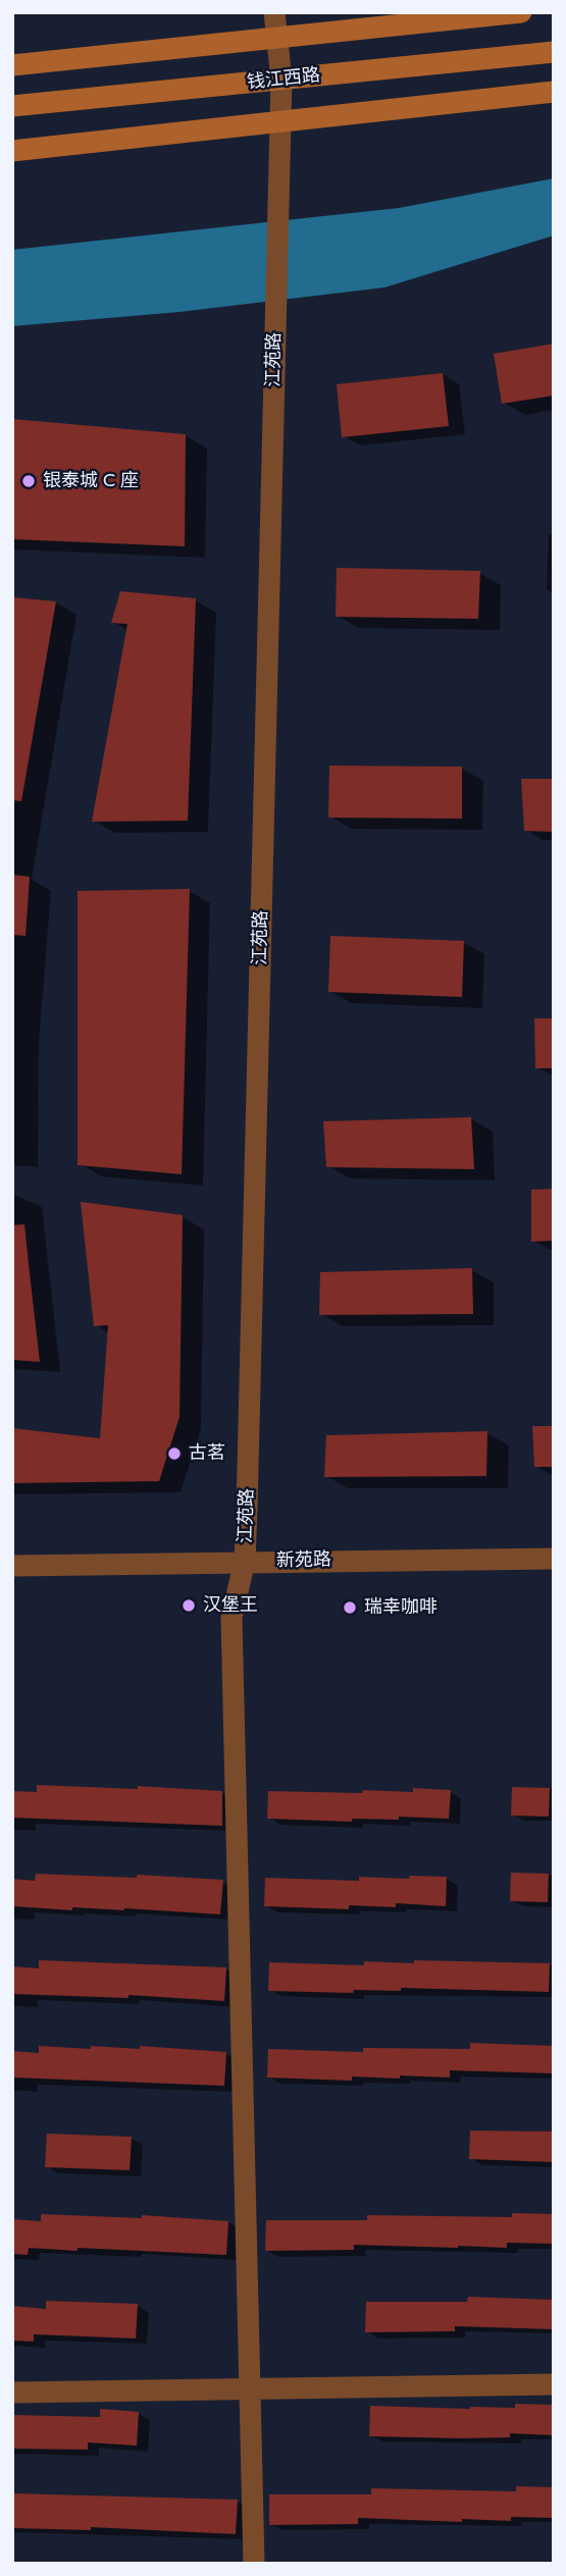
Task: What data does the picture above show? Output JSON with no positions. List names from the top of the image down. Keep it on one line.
{"streets":{"main road":["钱江西路"],"street":["江苑路","新苑路"]},"crossings":[["钱江西路","江苑路"],["江苑路","新苑路"]],"places":["银泰城 C 座","古茗","汉堡王","瑞幸咖啡"]}
